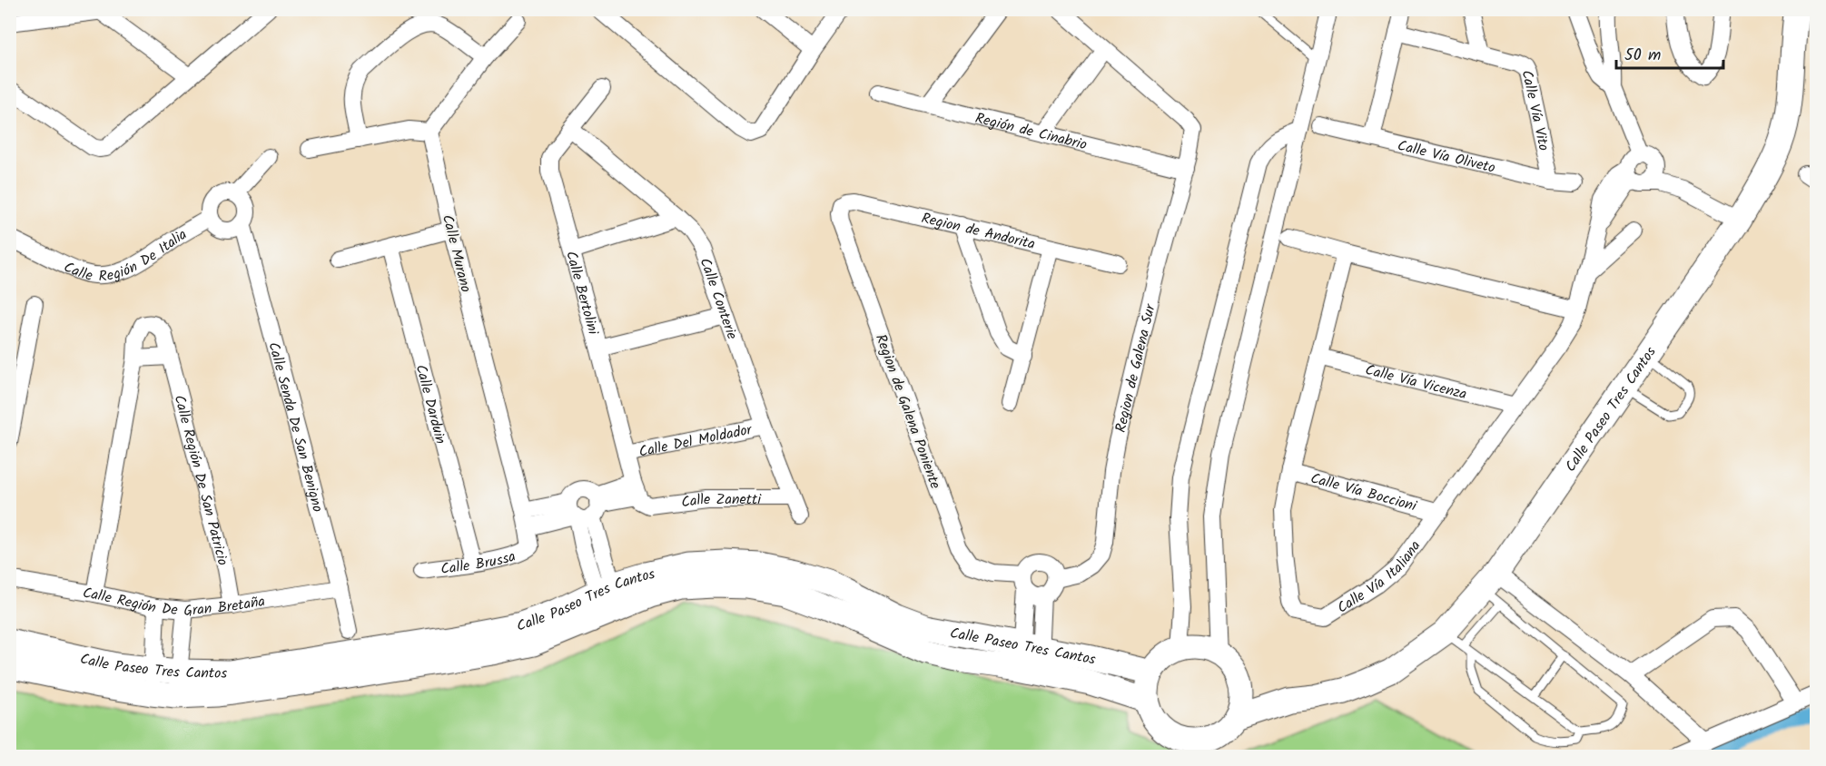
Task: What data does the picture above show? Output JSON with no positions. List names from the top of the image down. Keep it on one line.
{"streets":{"street":["Calle Vía Vito","Región de Cinabrio","Calle Vía Oliveto","Region de Andorita","Calle Región De Italia","Calle Murano","Calle Bertolini","Calle Conterie","Region de Galena Sur","Calle Vía Vicenza","Calle Darduin","Calle Paseo Tres Cantos","Region de Galena Poniente","Calle Senda De San Benigno","Calle Del Moldador","Calle Región De San Patricio","Calle Vía Boccioni","Calle Zanetti","Calle Brussa","Calle Vía Italiana","Calle Región De Gran Bretaña"]},"crossings":[["Calle Vía Vito","Calle Vía Oliveto"],["Región de Cinabrio","Region de Galena Sur"],["Region de Andorita","Region de Galena Poniente"],["Calle Región De Italia","Calle Senda De San Benigno"],["Calle Murano","Calle Brussa"],["Calle Bertolini","Calle Conterie"],["Calle Bertolini","Calle Del Moldador"],["Calle Bertolini","Calle Zanetti"],["Calle Conterie","Calle Del Moldador"],["Calle Conterie","Calle Zanetti"],["Region de Galena Sur","Region de Galena Poniente"],["Calle Vía Vicenza","Calle Vía Italiana"],["Calle Darduin","Calle Brussa"],["Calle Senda De San Benigno","Calle Región De Gran Bretaña"],["Calle Región De San Patricio","Calle Región De Gran Bretaña"],["Calle Vía Boccioni","Calle Vía Italiana"]],"scale_bar":"50 m"}
